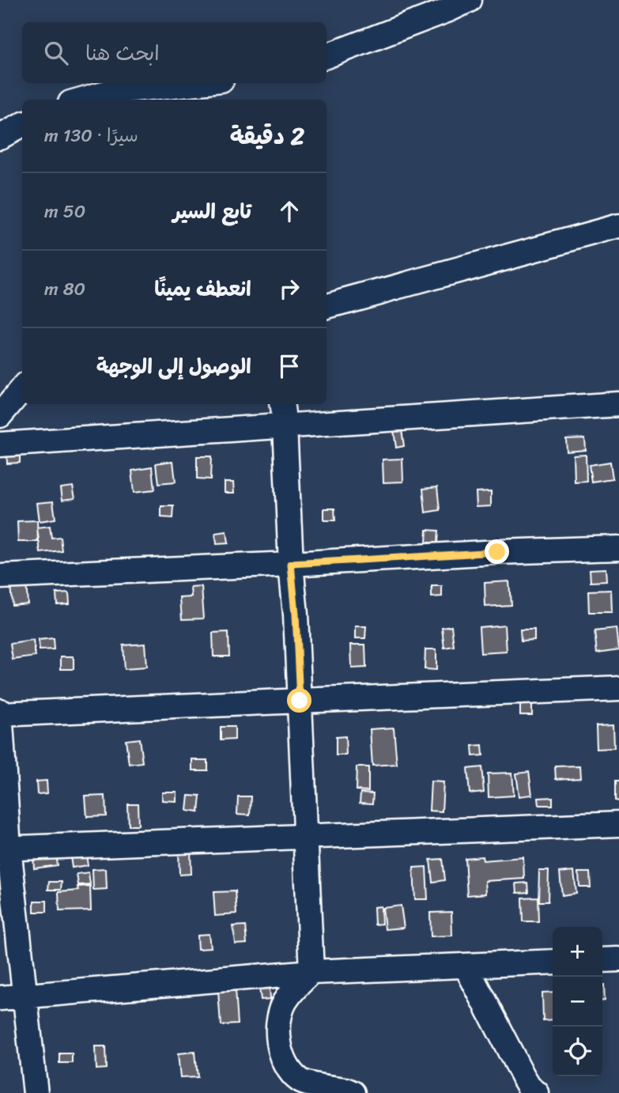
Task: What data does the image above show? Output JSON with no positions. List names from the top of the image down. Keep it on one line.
{"page":{"search":"ابحث هنا","heading":["2 دقيقة","سيرًا · 130 m"],"list":[["تابع السير","50 m"],["انعطف يمينًا","80 m"],"الوصول إلى الوجهة"],"map_buttons":["+","−"]}}
